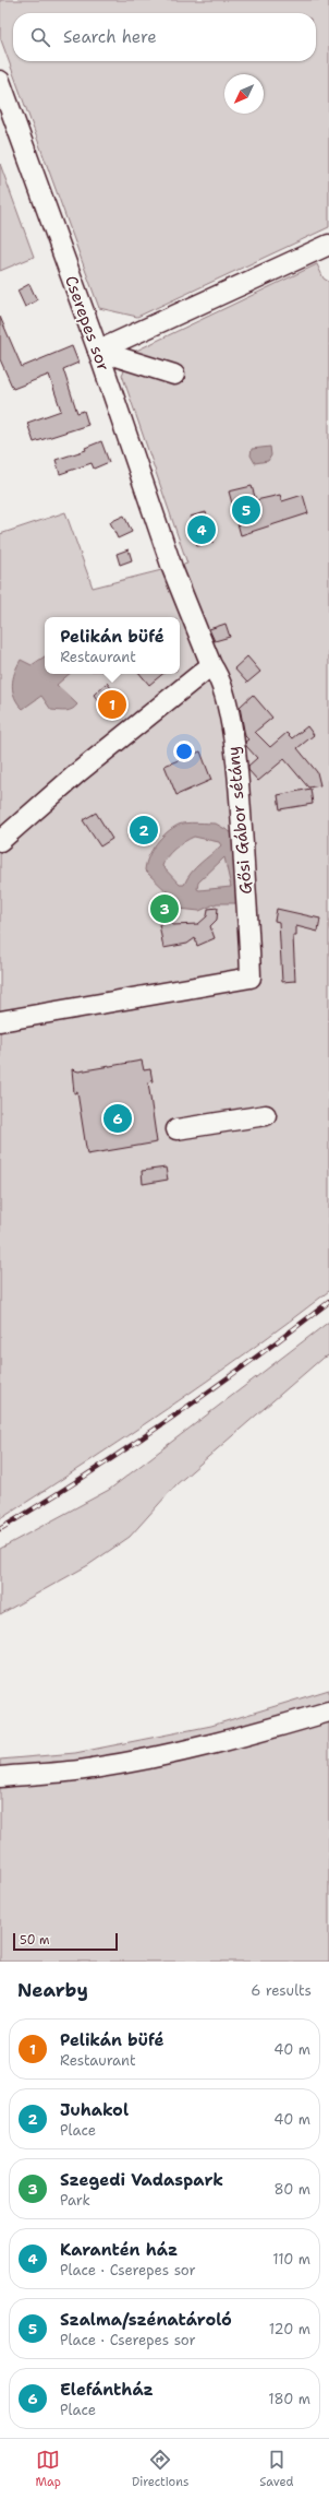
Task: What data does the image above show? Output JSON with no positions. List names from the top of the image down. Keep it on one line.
{"streets":{"street":["Cserepes sor","Gősi Gábor sétány"]},"crossings":[["Cserepes sor","Gősi Gábor sétány"]],"scale_bar":"50 m","north":"bottom left","page":{"search":"Search here","pins":["5","4","1","2","3","6"],"popup":["Pelikán büfé","Restaurant"],"scale":"50 m","heading":["Nearby","6 results"],"list":[{"mark":"1","name":"Pelikán büfé","note":"Restaurant","value":"40 m"},{"mark":"2","name":"Juhakol","note":"Place","value":"40 m"},{"mark":"3","name":"Szegedi Vadaspark","note":"Park","value":"80 m"},{"mark":"4","name":"Karantén ház","note":"Place · Cserepes sor","value":"110 m"},{"mark":"5","name":"Szalma/szénatároló","note":"Place · Cserepes sor","value":"120 m"},{"mark":"6","name":"Elefántház","note":"Place","value":"180 m"}],"nav":["Map","Directions","Saved"]}}
